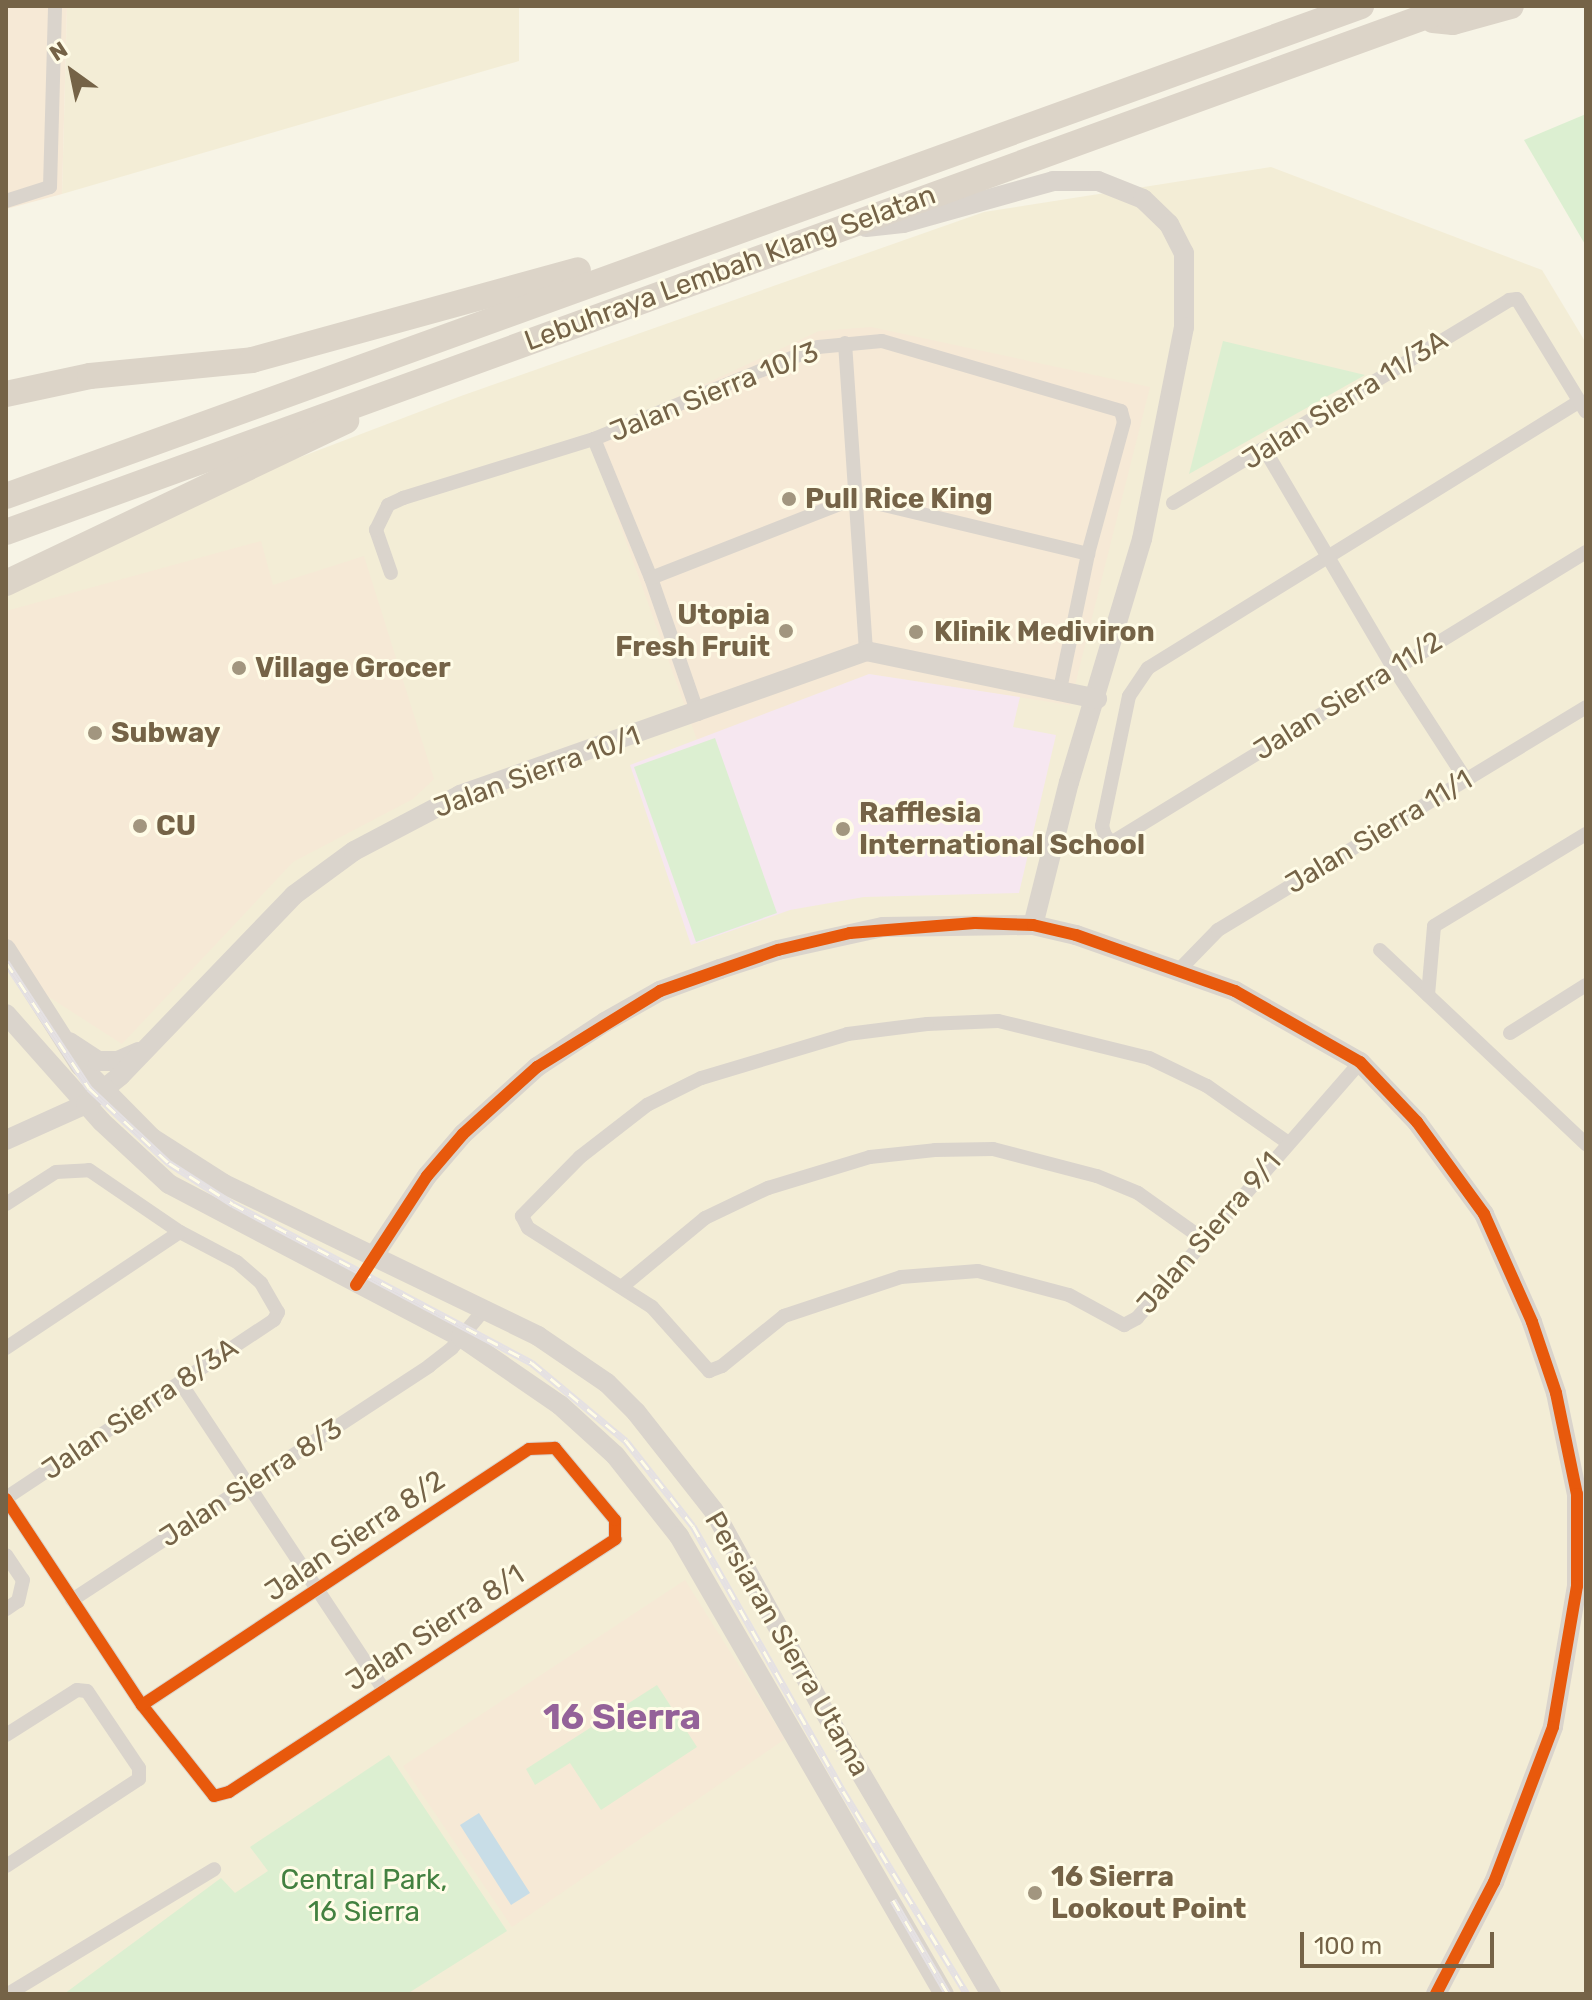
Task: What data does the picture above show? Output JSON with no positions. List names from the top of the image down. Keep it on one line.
{"streets":{"highway":["Lebuhraya Lembah Klang Selatan"],"street":["Jalan Sierra 10/3","Jalan Sierra 11/3A","Jalan Sierra 11/2","Jalan Sierra 10/1","Jalan Sierra 11/1","Jalan Sierra 9/1","Jalan Sierra 8/3A","Jalan Sierra 8/3","Jalan Sierra 8/2","Jalan Sierra 8/1","Persiaran Sierra Utama"]},"crossings":[["Jalan Sierra 10/1","Persiaran Sierra Utama"],["Jalan Sierra 8/3","Persiaran Sierra Utama"],["Jalan Sierra 8/2","Jalan Sierra 8/1"]],"districts":["16 Sierra"],"parks":["Central Park, 16 Sierra"],"places":["Pull Rice King","Utopia Fresh Fruit","Klinik Mediviron","Village Grocer","Subway","CU","Rafflesia International School","16 Sierra Lookout Point"],"scale_bar":"100 m","north":"top left"}
